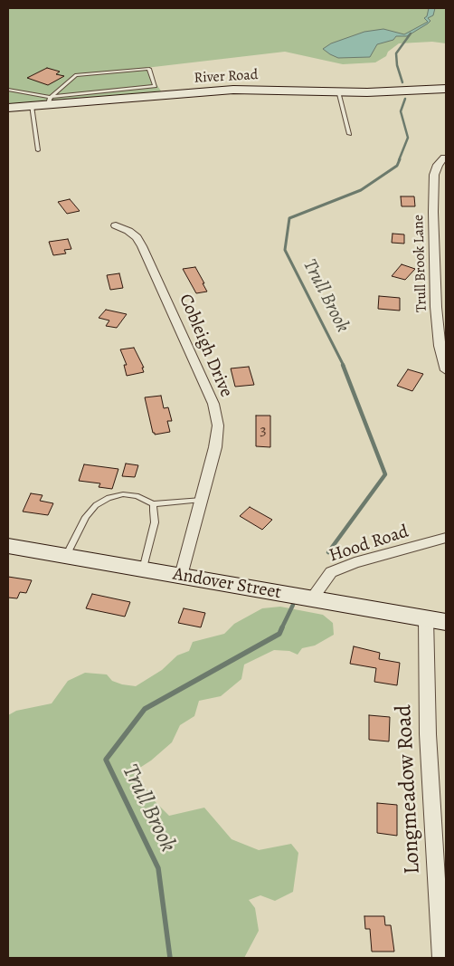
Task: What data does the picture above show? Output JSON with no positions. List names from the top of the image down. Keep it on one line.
{"streets":{"main road":["River Road","Andover Street"],"street":["Trull Brook Lane","Cobleigh Drive","Hood Road","Longmeadow Road"]},"crossings":[["Cobleigh Drive","Andover Street"],["Hood Road","Andover Street"],["Andover Street","Longmeadow Road"]],"water":["Trull Brook"],"house_numbers":["3"]}
